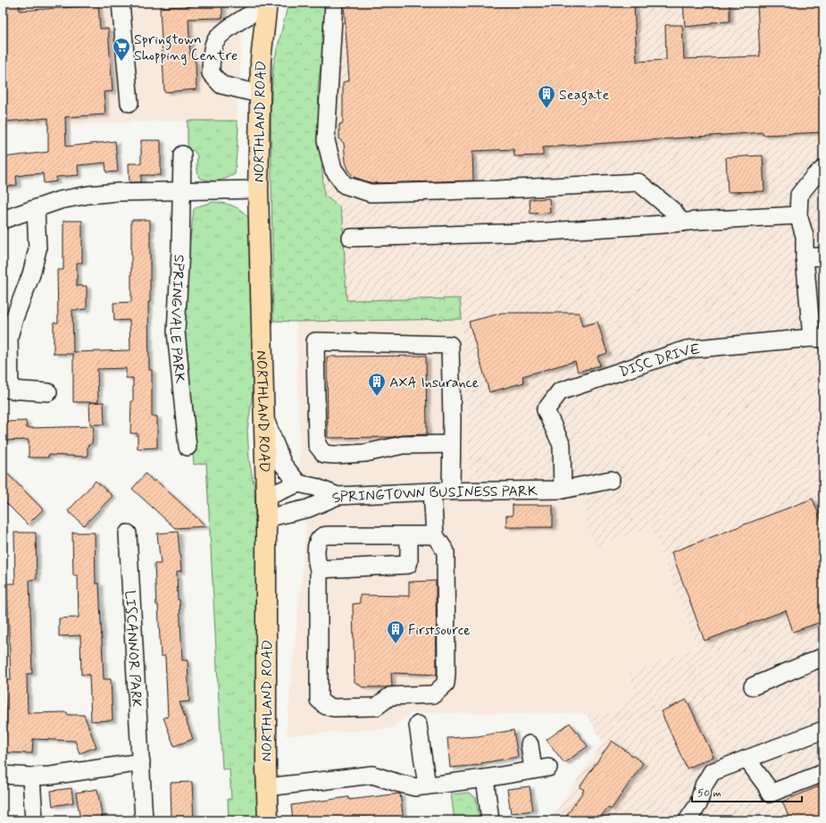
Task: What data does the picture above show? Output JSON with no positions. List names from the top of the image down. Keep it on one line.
{"streets":{"main road":["NORTHLAND ROAD"],"street":["SPRINGVALE PARK","DISC DRIVE","SPRINGTOWN BUSINESS PARK","LISCANNOR PARK"]},"crossings":[["NORTHLAND ROAD","SPRINGTOWN BUSINESS PARK"],["DISC DRIVE","SPRINGTOWN BUSINESS PARK"]],"places":{"supermarket":["Springtown Shopping Centre"],"building":["Seagate","AXA Insurance","Firstsource"]},"scale_bar":"50 m"}
